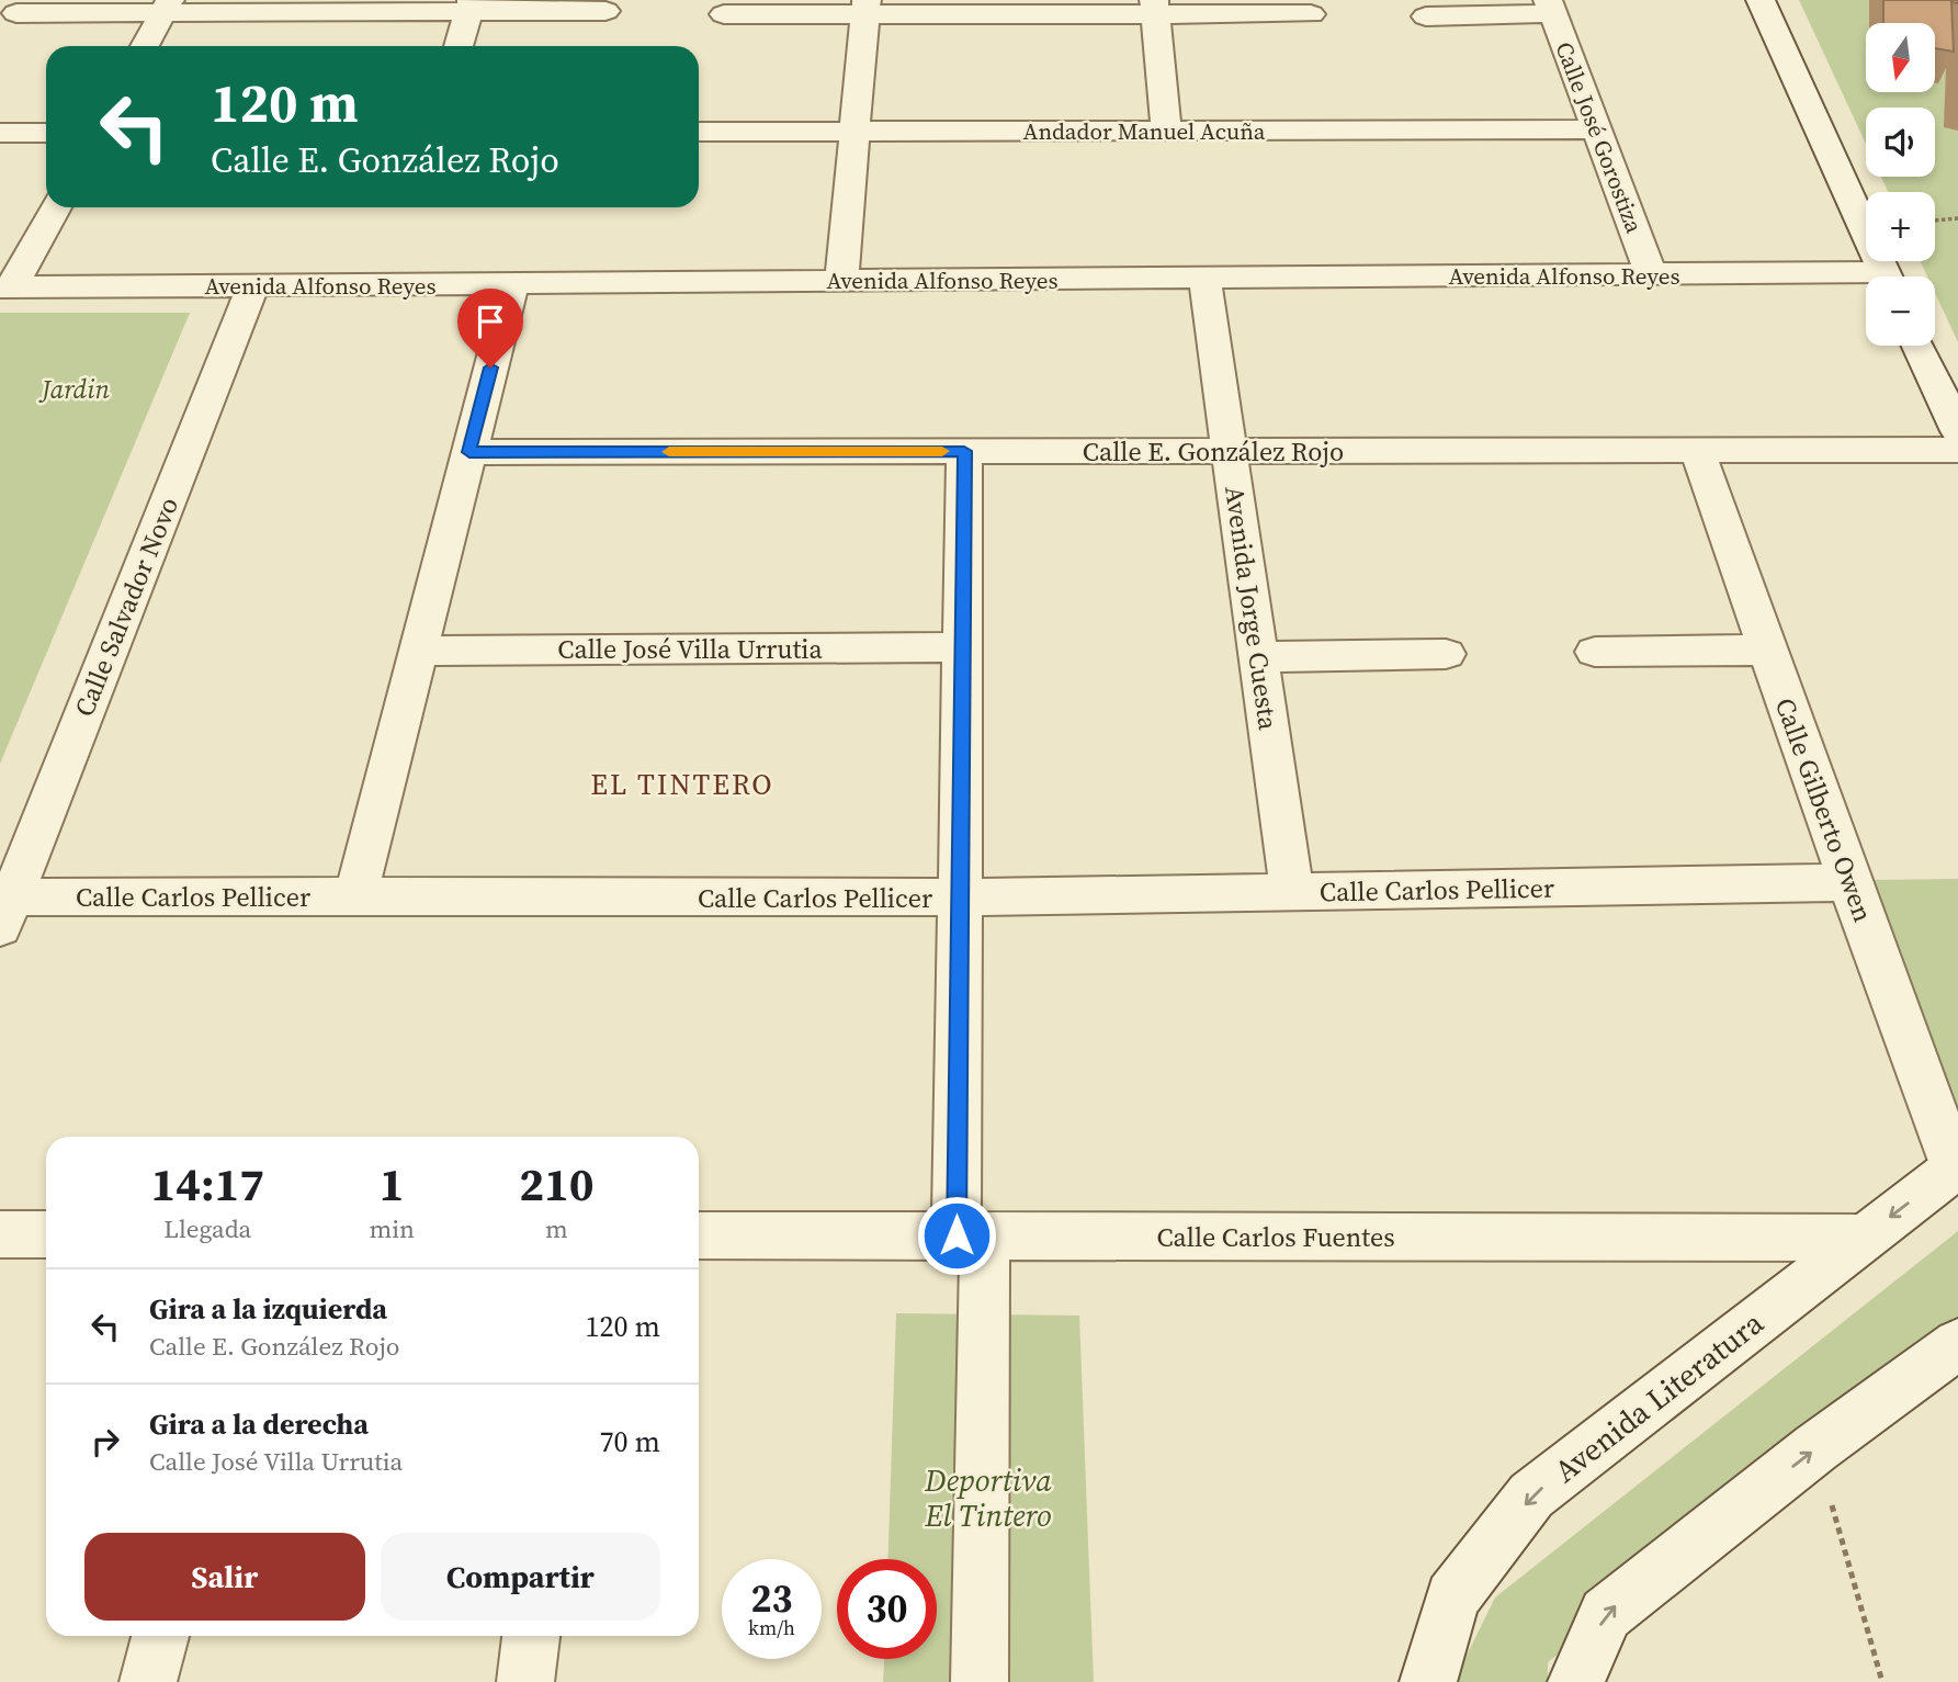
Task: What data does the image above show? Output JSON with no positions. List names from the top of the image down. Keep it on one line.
{"streets":{"street":["Andador Manuel Acuña","Calle José Gorostiza","Avenida Alfonso Reyes","Calle E. González Rojo","Calle Salvador Novo","Avenida Jorge Cuesta","Calle José Villa Urrutia","Calle Gilberto Owen","Calle Carlos Pellicer","Calle Carlos Fuentes","Avenida Literatura"]},"crossings":[["Andador Manuel Acuña","Calle José Gorostiza"],["Calle José Gorostiza","Avenida Alfonso Reyes"],["Avenida Alfonso Reyes","Calle Salvador Novo"],["Avenida Alfonso Reyes","Avenida Jorge Cuesta"],["Calle E. González Rojo","Avenida Jorge Cuesta"],["Calle E. González Rojo","Calle Gilberto Owen"],["Calle Salvador Novo","Calle Carlos Pellicer"],["Avenida Jorge Cuesta","Calle Carlos Pellicer"],["Calle Gilberto Owen","Calle Carlos Pellicer"],["Calle Gilberto Owen","Avenida Literatura"],["Calle Carlos Fuentes","Avenida Literatura"]],"districts":["EL TINTERO"],"parks":["Jardin","Deportiva El Tintero"],"north":"bottom","page":{"map_buttons":["+","−"],"turn":["120 m","Calle E. González Rojo"],"eta":["14:17","Llegada","1","min","210","m"],"list":[{"name":"Gira a la izquierda","note":"Calle E. González Rojo","value":"120 m"},{"name":"Gira a la derecha","note":"Calle José Villa Urrutia","value":"70 m"}],"buttons":["Salir","Compartir"],"speed":"23 km/h","limit":"30"}}
